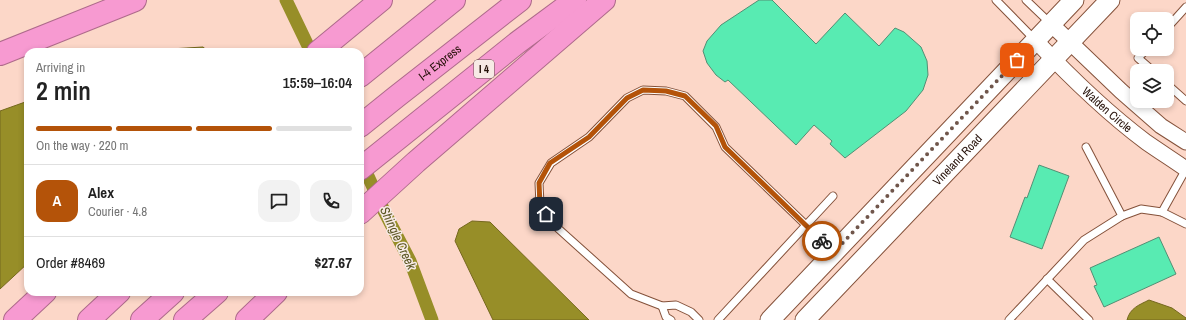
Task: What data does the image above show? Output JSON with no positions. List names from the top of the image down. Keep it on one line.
{"streets":{"highway":["I-4 Express","I 4"],"street":["Walden Circle","Vineland Road"]},"crossings":[["Walden Circle","Vineland Road"]],"water":["Shingle Creek"],"page":{"heading":["2 min","Arriving in","15:59–16:04"],"panel":["Alex","Courier · 4.8","Order #8469","$27.67"],"bar":"On the way · 220 m","round":"A"}}
